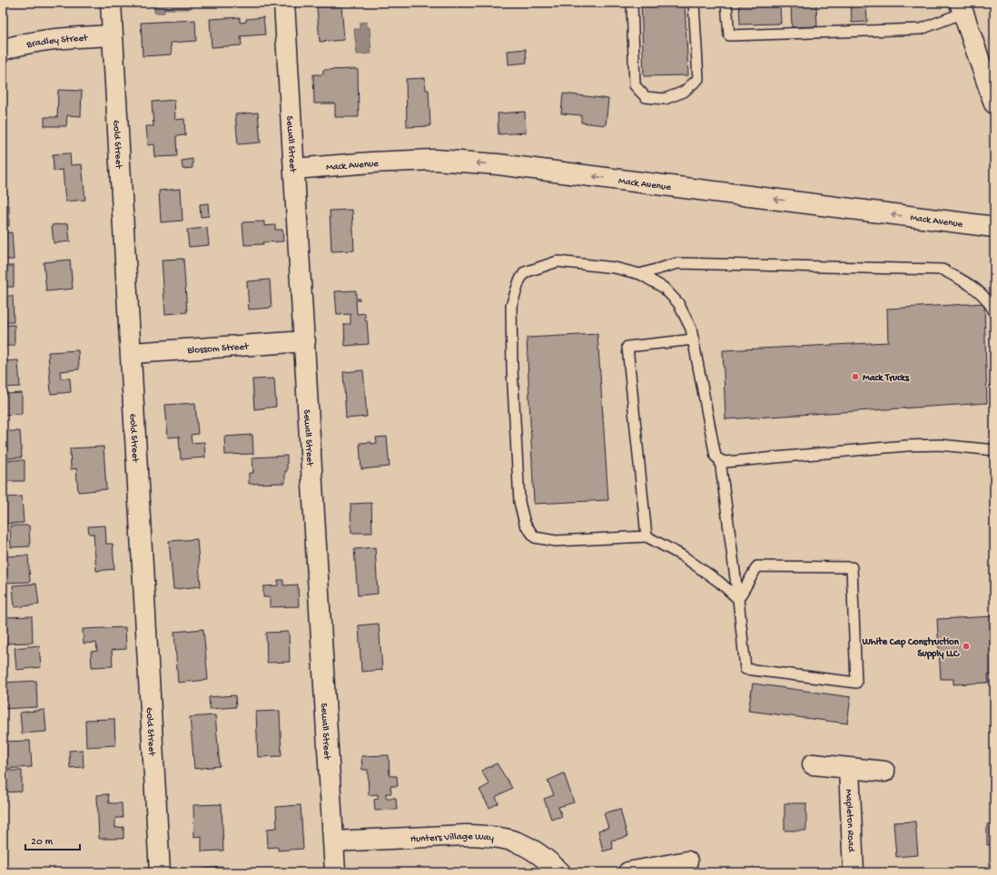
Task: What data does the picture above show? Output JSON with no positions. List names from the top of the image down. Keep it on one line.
{"streets":{"street":["Bradley Street","Gold Street","Sewall Street","Mack Avenue","Blossom Street","Mapleton Road","Hunters Village Way"]},"crossings":[["Bradley Street","Gold Street"],["Gold Street","Blossom Street"],["Sewall Street","Mack Avenue"],["Sewall Street","Blossom Street"],["Sewall Street","Hunters Village Way"]],"one_way":["Mack Avenue"],"places":["Mack Trucks","White Cap Construction Supply LLC"],"scale_bar":"20 m"}
